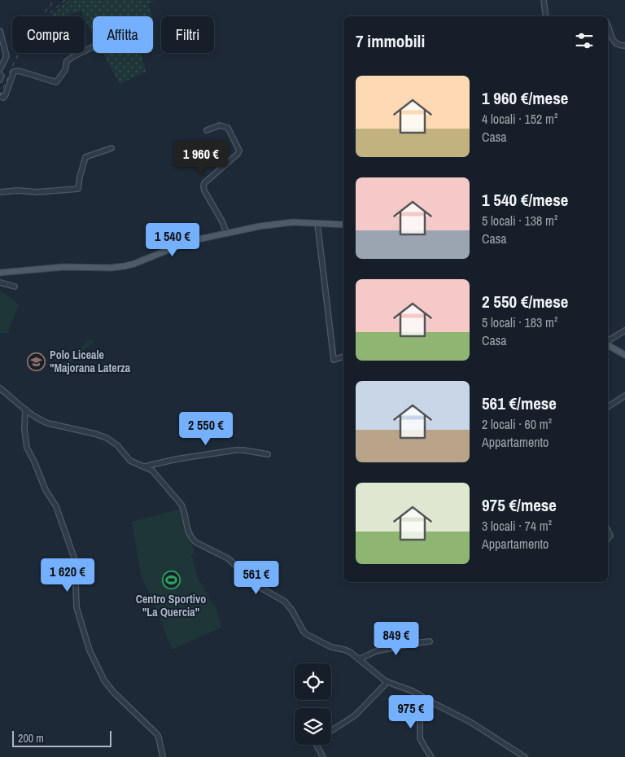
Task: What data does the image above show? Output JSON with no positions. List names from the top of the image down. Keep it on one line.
{"places":{"school or university":["Polo Liceale \"Majorana Laterza"],"sports":["Centro Sportivo \"La Quercia\""]},"scale_bar":"200 m","page":{"chip":["Compra","Affitta","Filtri"],"heading":"7 immobili","list":[{"name":"1 960 €/mese","note":"4 locali · 152 m² · Casa"},{"name":"1 540 €/mese","note":"5 locali · 138 m² · Casa"},{"name":"2 550 €/mese","note":"5 locali · 183 m² · Casa"},{"name":"561 €/mese","note":"2 locali · 60 m² · Appartamento"},{"name":"975 €/mese","note":"3 locali · 74 m² · Appartamento"}],"price":["1 960 €","1 540 €","2 550 €","1 620 €","561 €","849 €","975 €"],"scale":"200 m"}}
